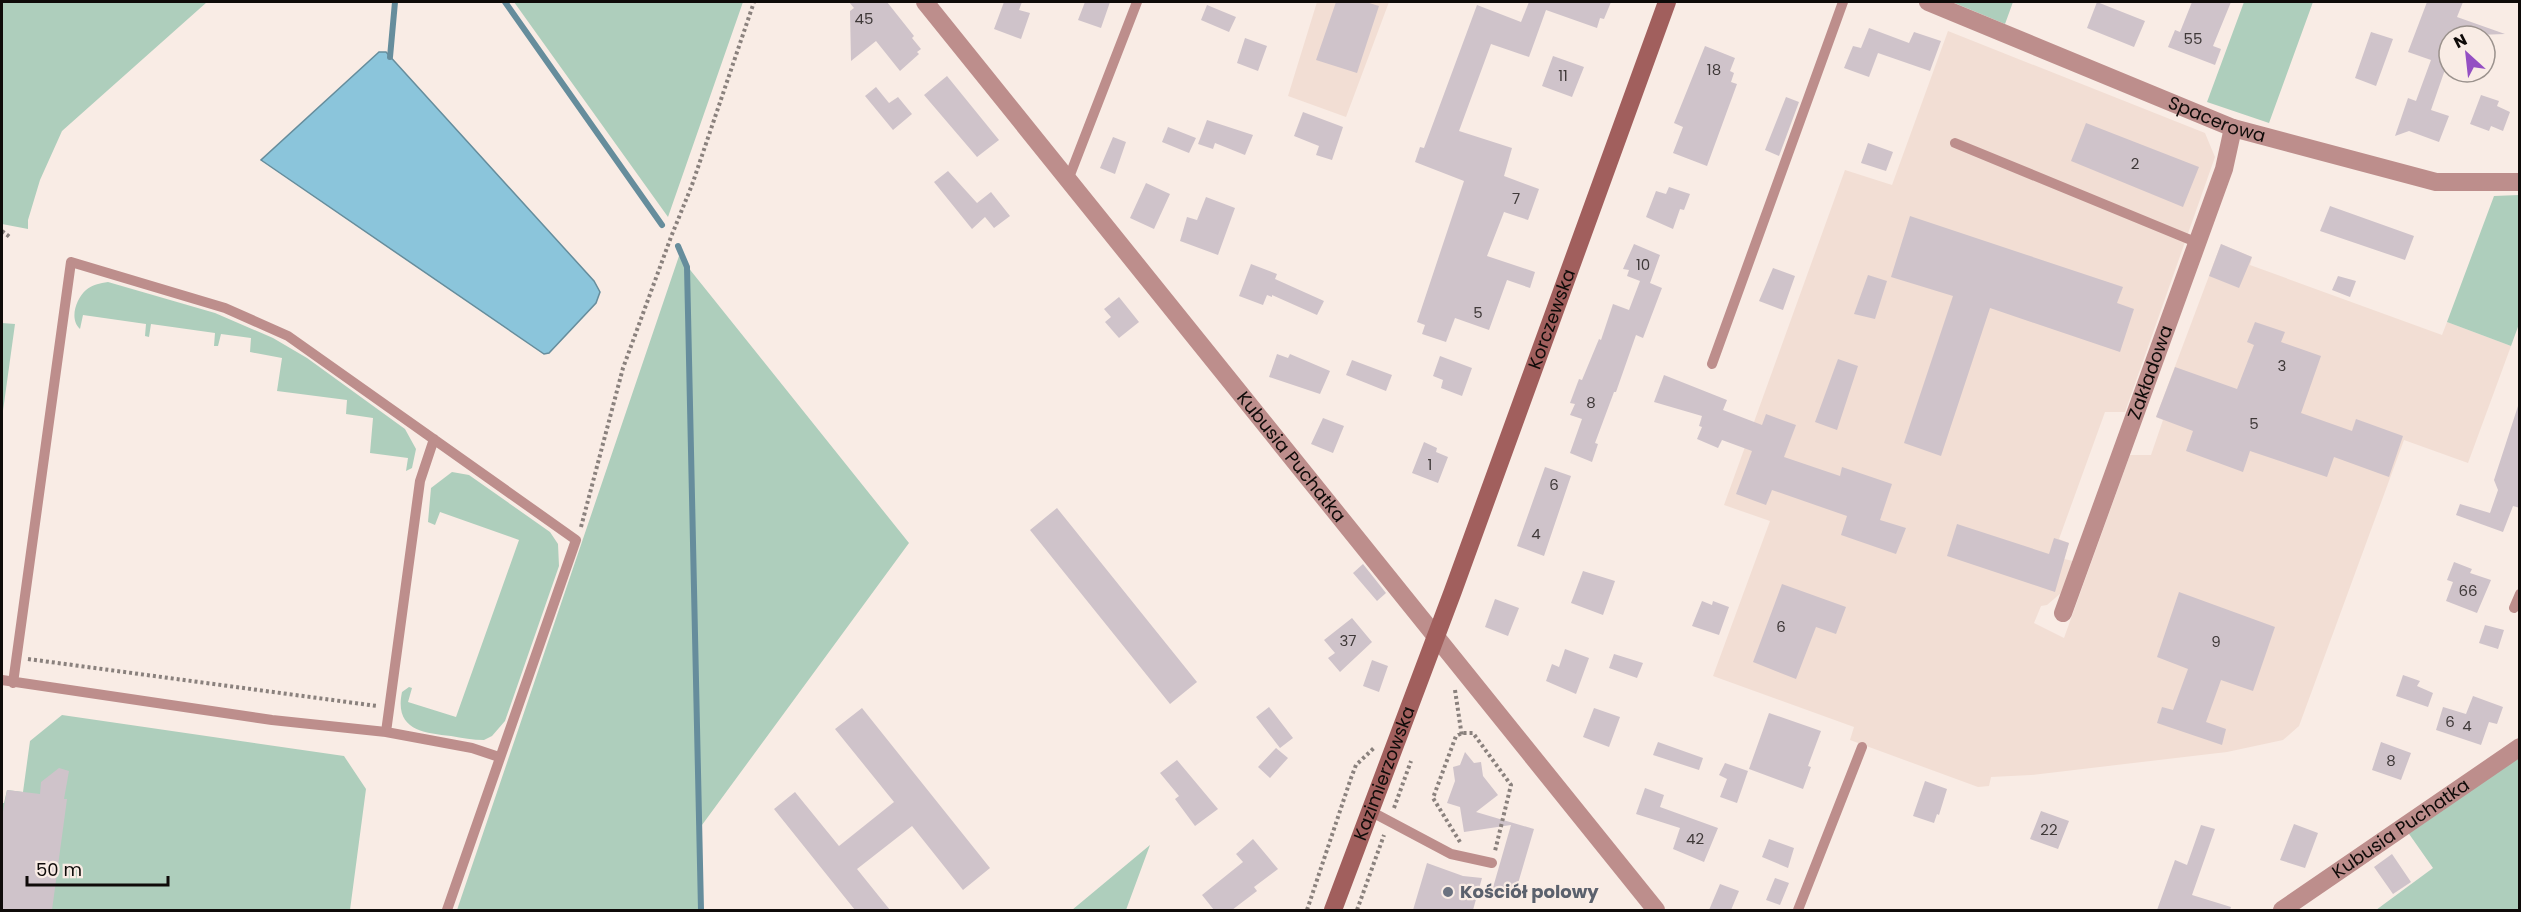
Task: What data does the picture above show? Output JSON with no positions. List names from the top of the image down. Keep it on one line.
{"streets":{"street":["Spacerowa","Korczewska","Zakładowa","Kubusia Puchatka","Kazimierzowska"]},"crossings":[["Spacerowa","Zakładowa"],["Korczewska","Kubusia Puchatka"],["Korczewska","Kazimierzowska"],["Kubusia Puchatka","Kazimierzowska"]],"places":["Kościół polowy"],"house_numbers":["45","55","18","11","2","7","10","5","3","8","5","1","6","4","66","6","37","9","6","4","8","22","42"],"scale_bar":"50 m","north":"top left"}
